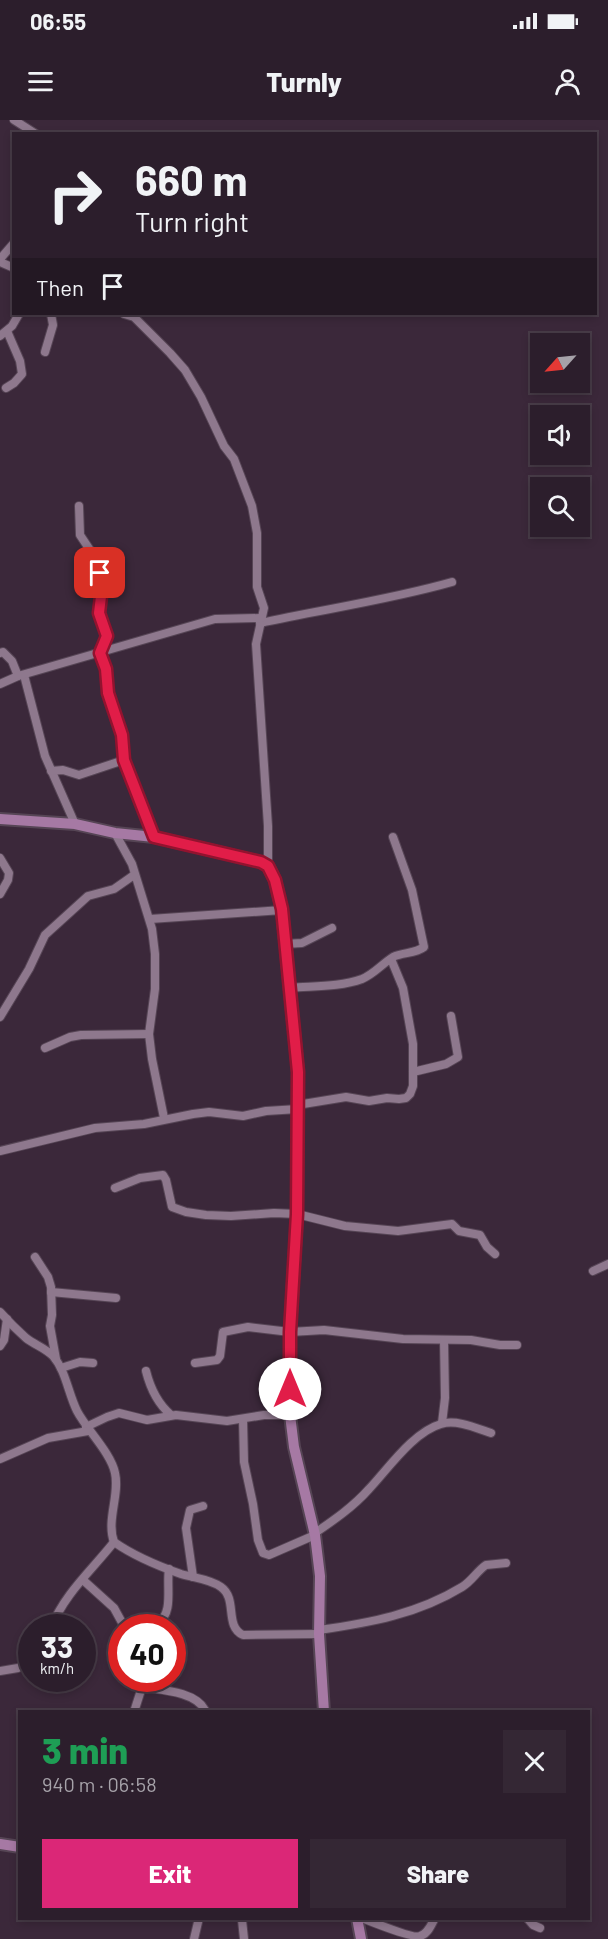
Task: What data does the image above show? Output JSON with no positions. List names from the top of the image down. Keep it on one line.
{"north":"bottom left","page":{"status":"06:55","header":"Turnly","turn":["660 m","Turn right"],"then":"Then","speed":"33 km/h","limit":"40","heading":["3 min","940 m · 06:58"],"buttons":["Exit","Share"]}}
